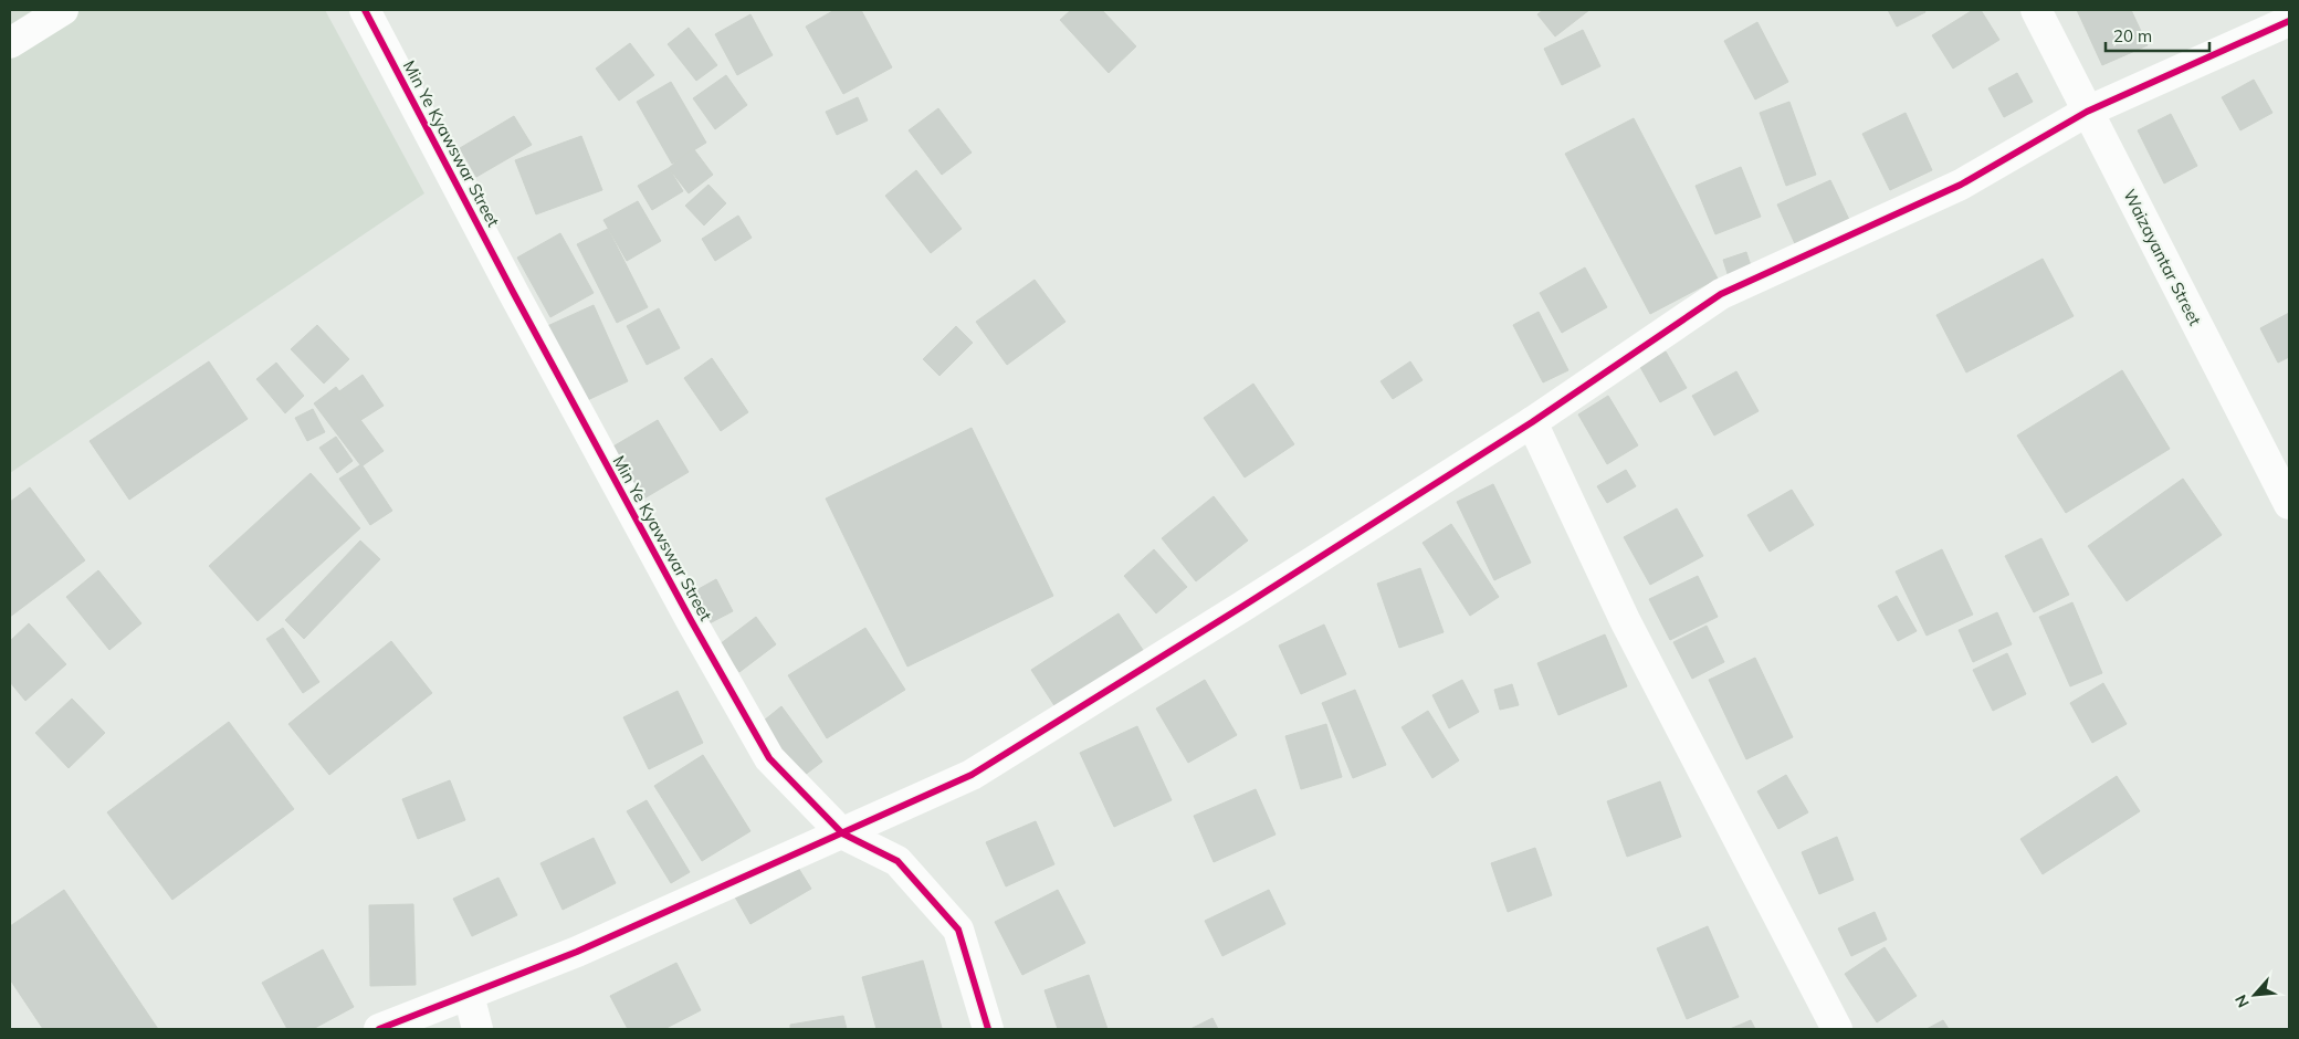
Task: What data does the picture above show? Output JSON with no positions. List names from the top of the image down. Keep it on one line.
{"streets":{"street":["Min Ye Kyawswar Street","Waizayantar Street"]},"scale_bar":"20 m","north":"bottom left"}
